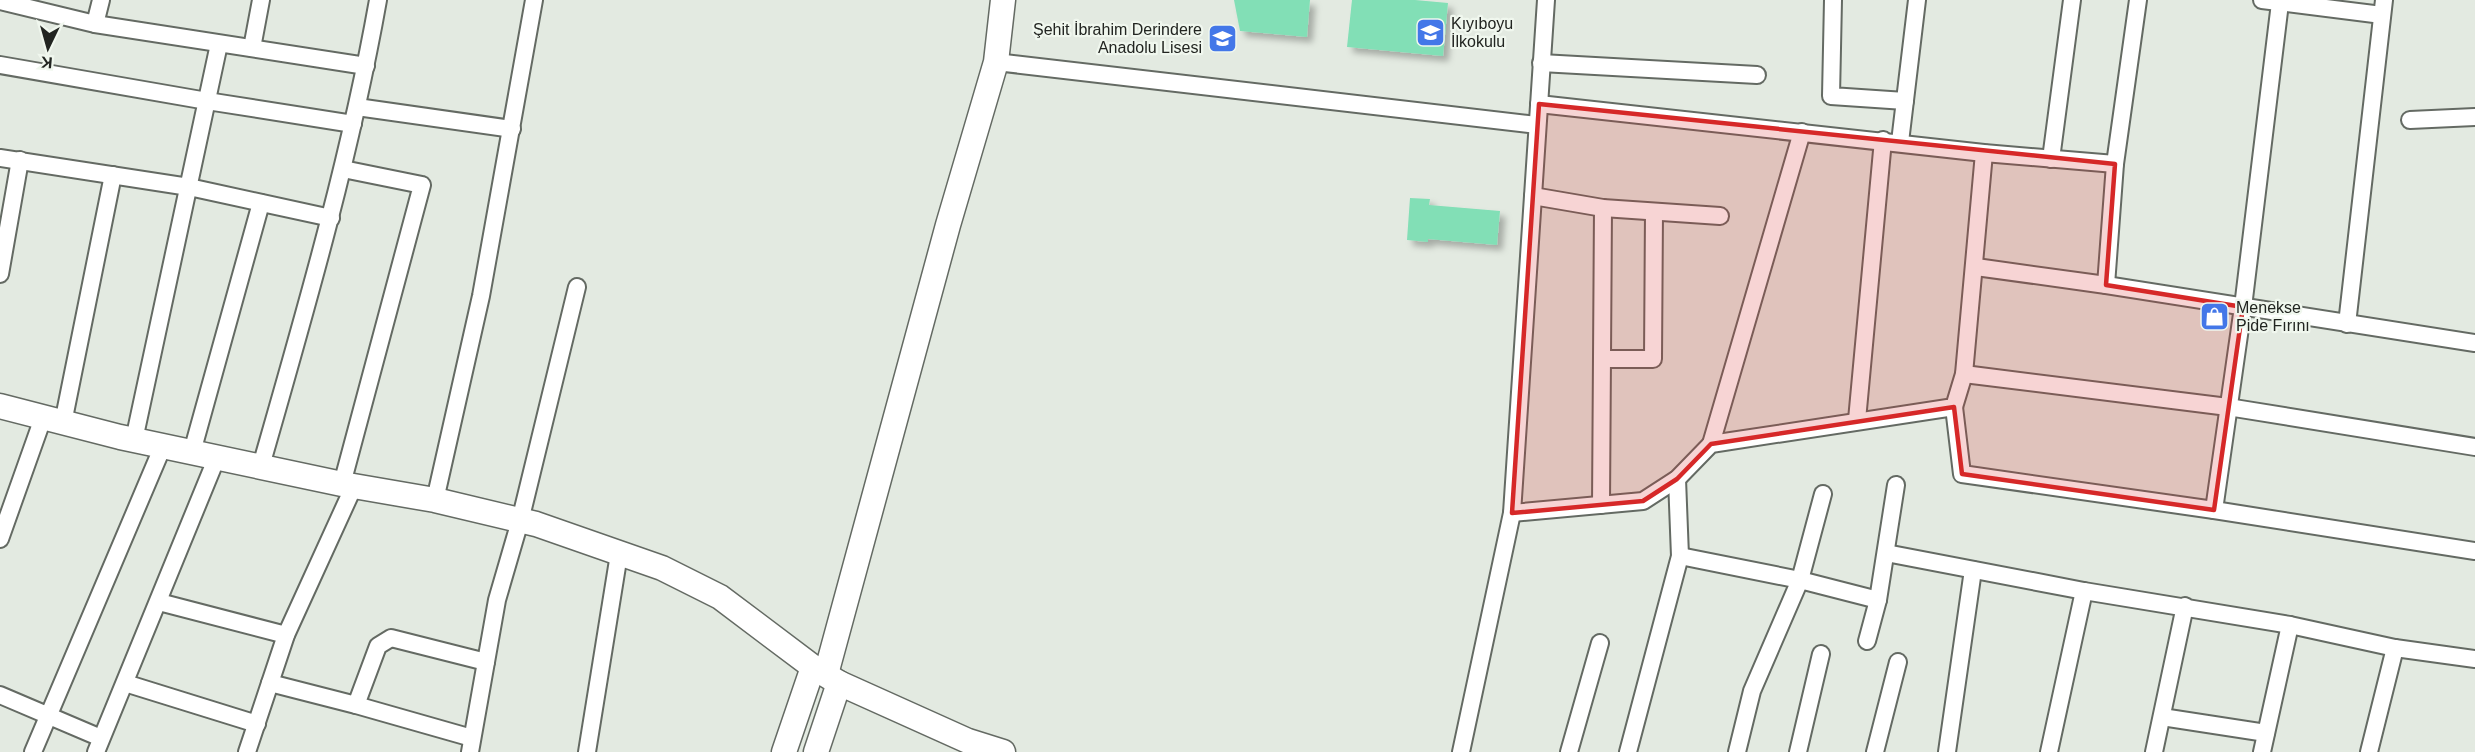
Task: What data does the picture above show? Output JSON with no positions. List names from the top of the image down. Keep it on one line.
{"places":{"school or university":["Kıyıboyu İlkokulu","Şehit İbrahim Derindere Anadolu Lisesi"],"shop":["Menekse Pide Fırını"]},"north":"bottom"}
